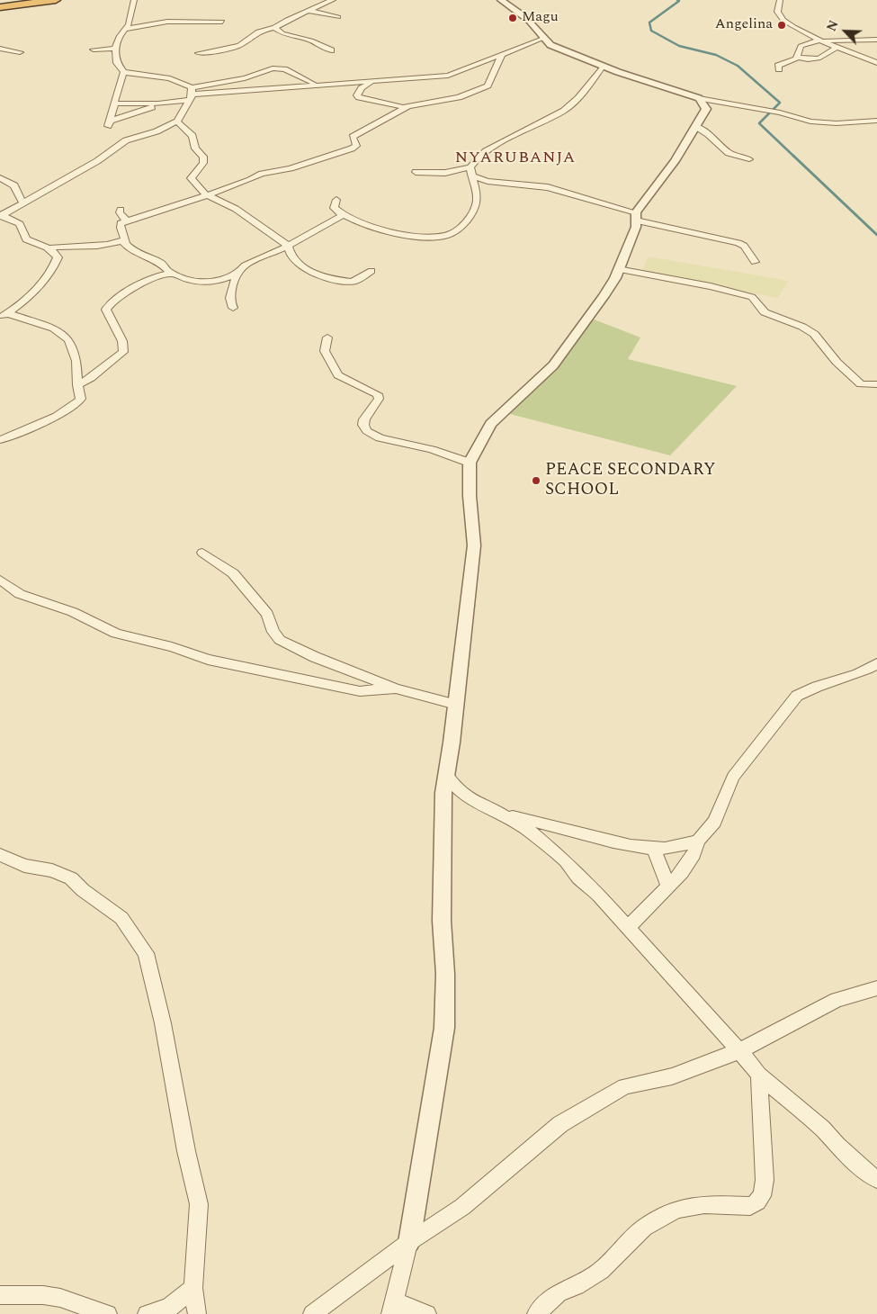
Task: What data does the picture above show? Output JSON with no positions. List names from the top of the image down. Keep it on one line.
{"districts":["NYARUBANJA"],"places":["Magu","Angelina","PEACE SECONDARY SCHOOL"],"north":"top left"}
